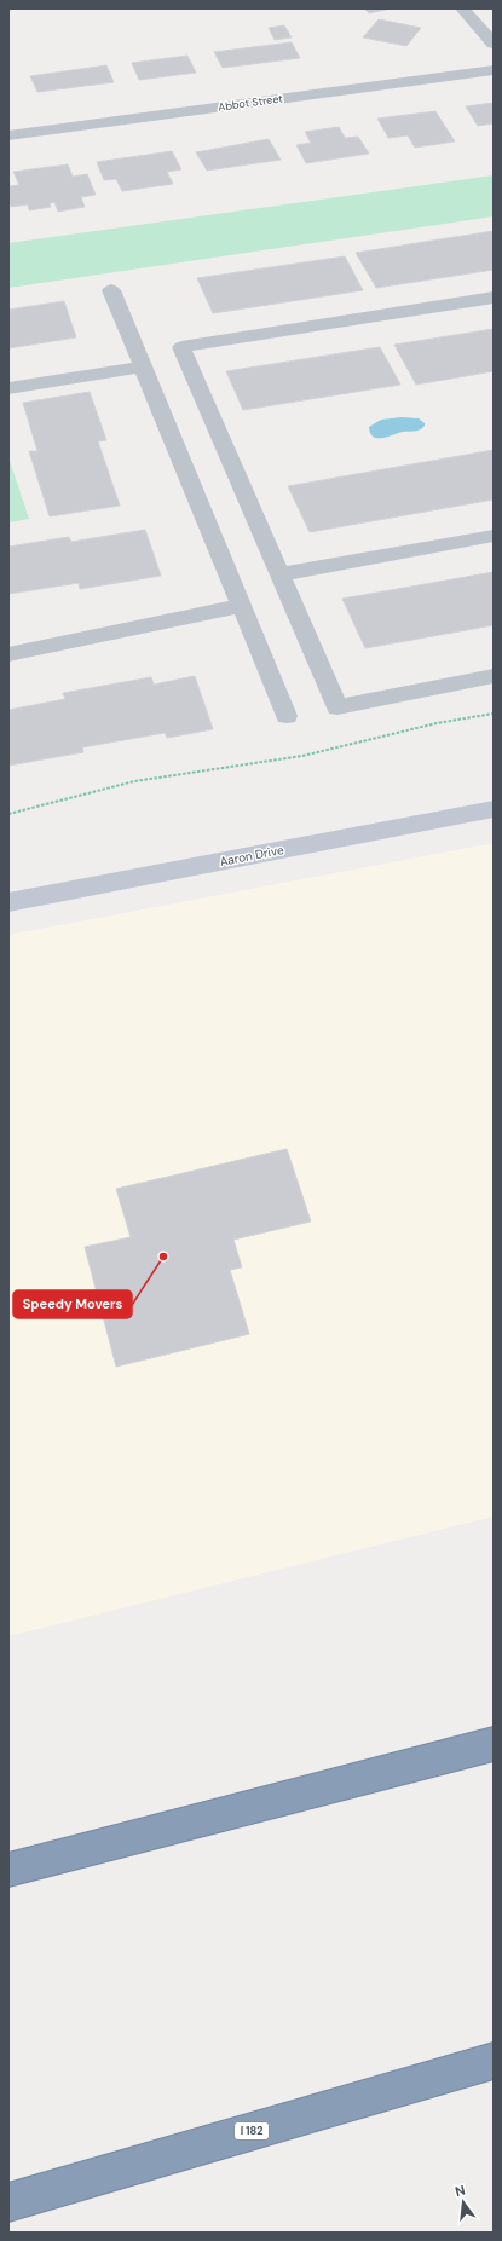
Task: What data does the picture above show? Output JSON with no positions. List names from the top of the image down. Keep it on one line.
{"streets":{"highway":["I 182"],"street":["Abbot Street","Aaron Drive"]},"places":["Speedy Movers"],"north":"top"}
